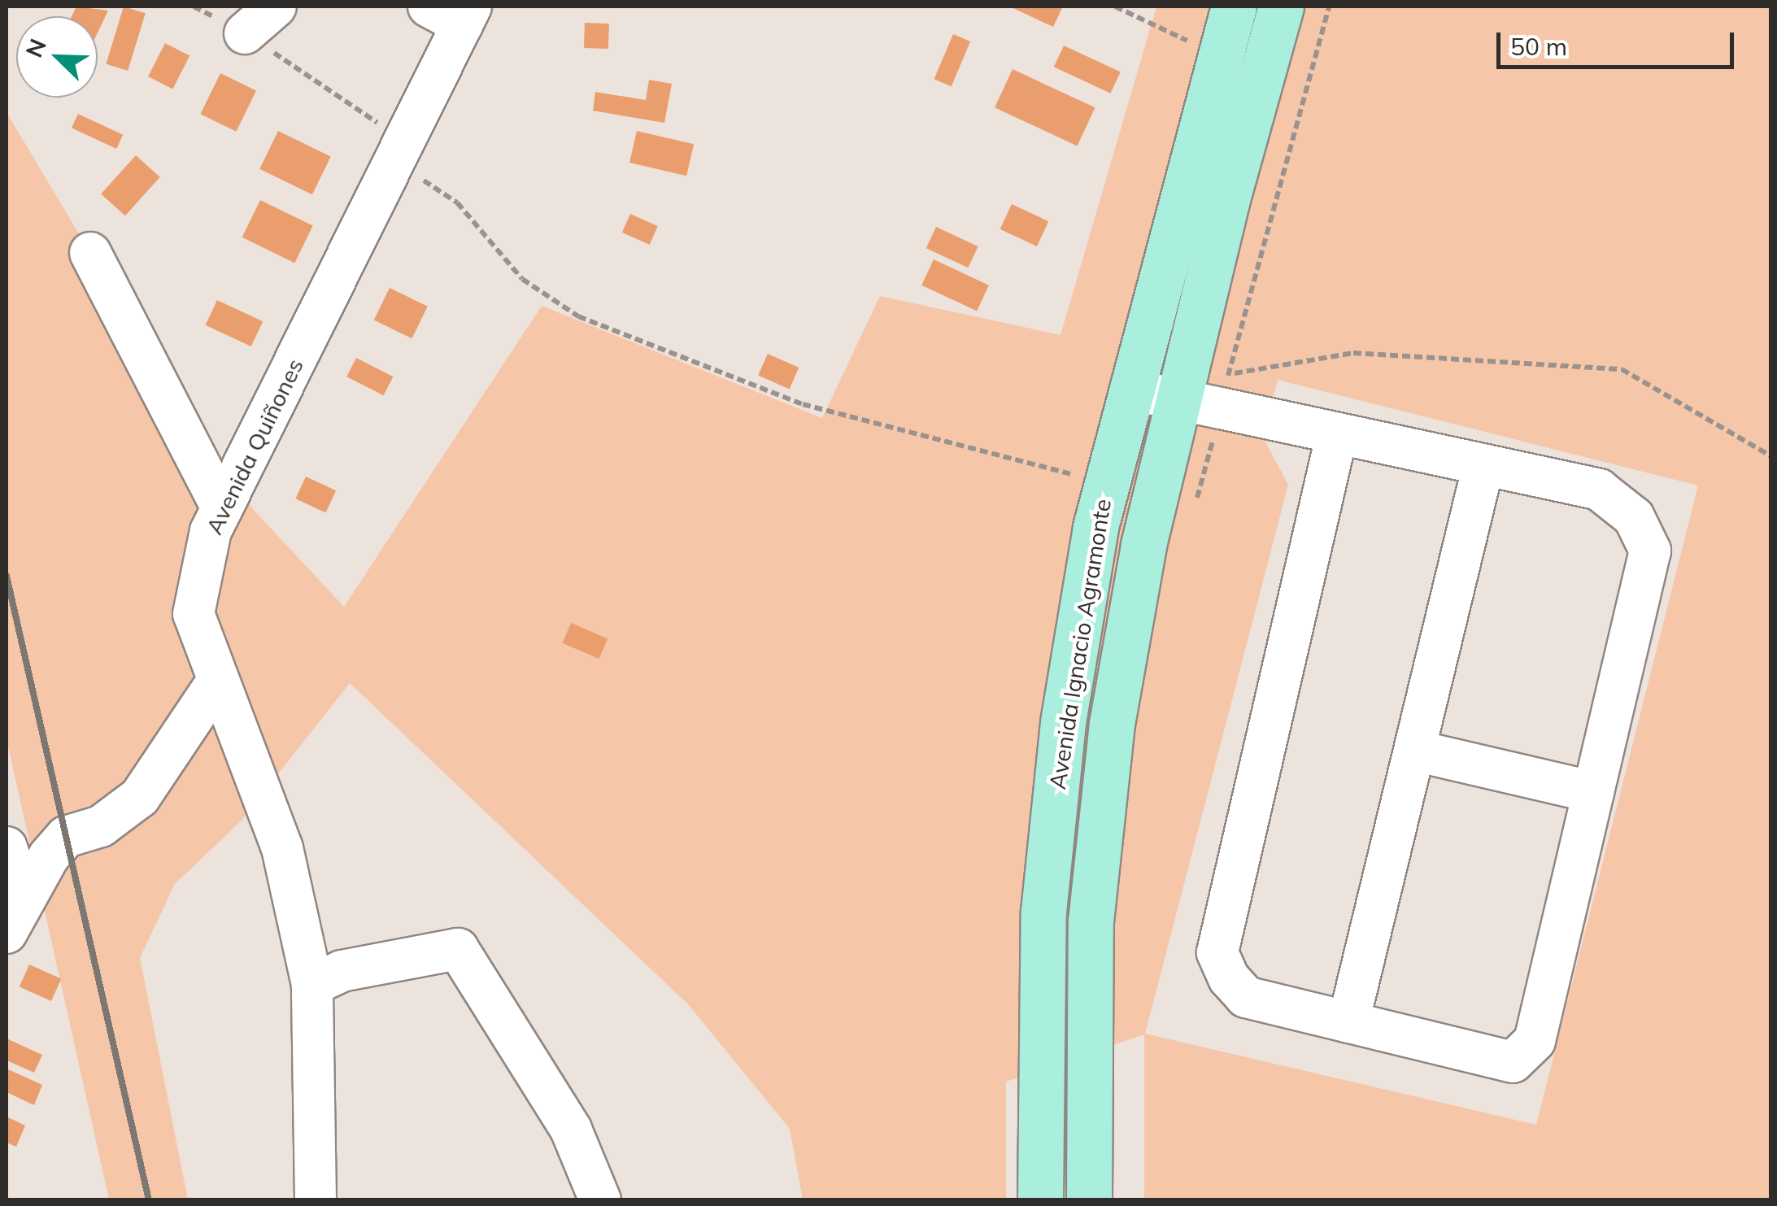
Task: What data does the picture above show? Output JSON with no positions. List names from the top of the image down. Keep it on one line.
{"streets":{"main road":["Avenida Ignacio Agramonte"],"street":["Avenida Quiñones"]},"scale_bar":"50 m","north":"top left"}
